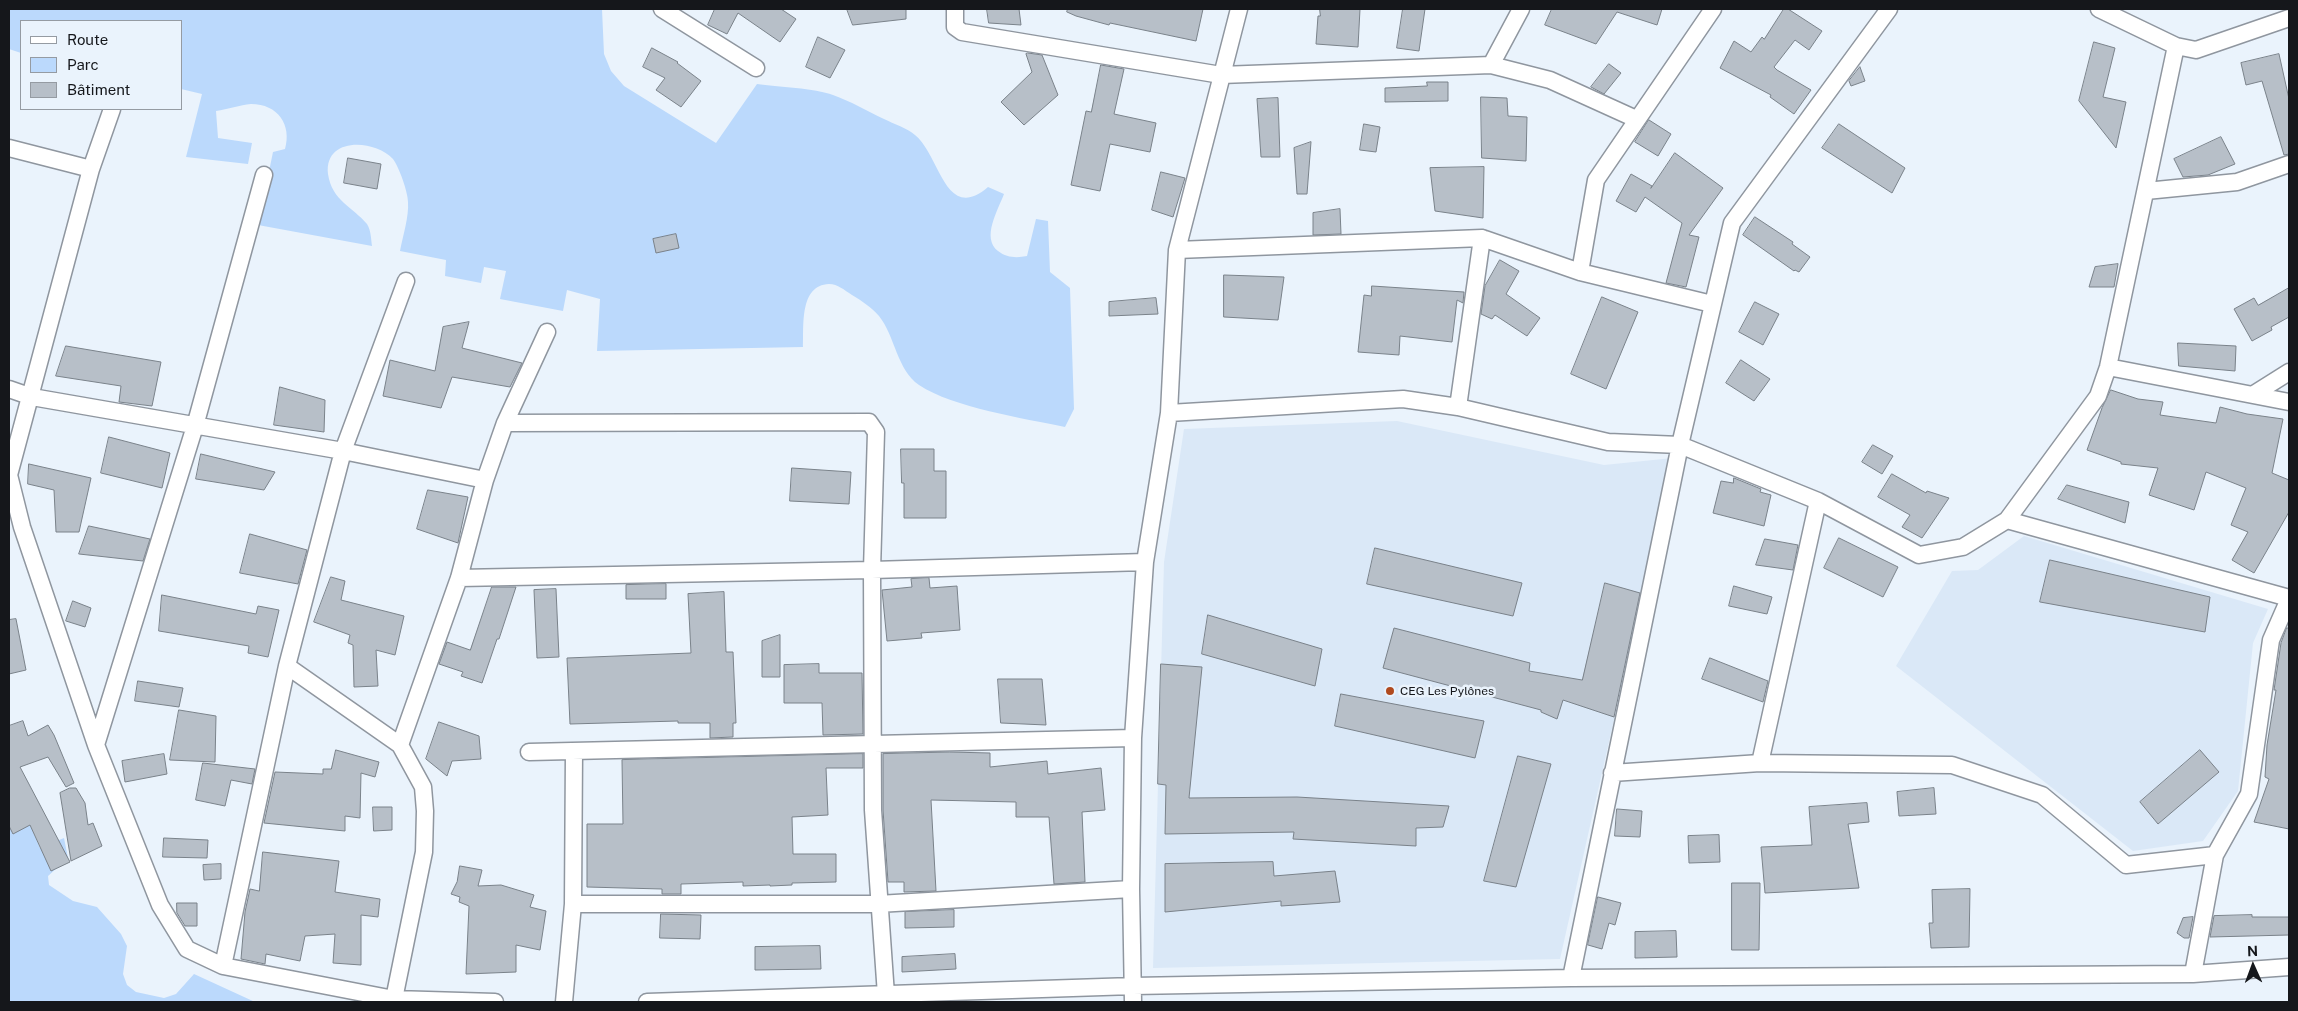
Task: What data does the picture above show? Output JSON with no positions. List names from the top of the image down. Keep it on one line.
{"places":["CEG Les Pylônes"],"legend":["Route","Parc","Bâtiment"],"north":"top"}
